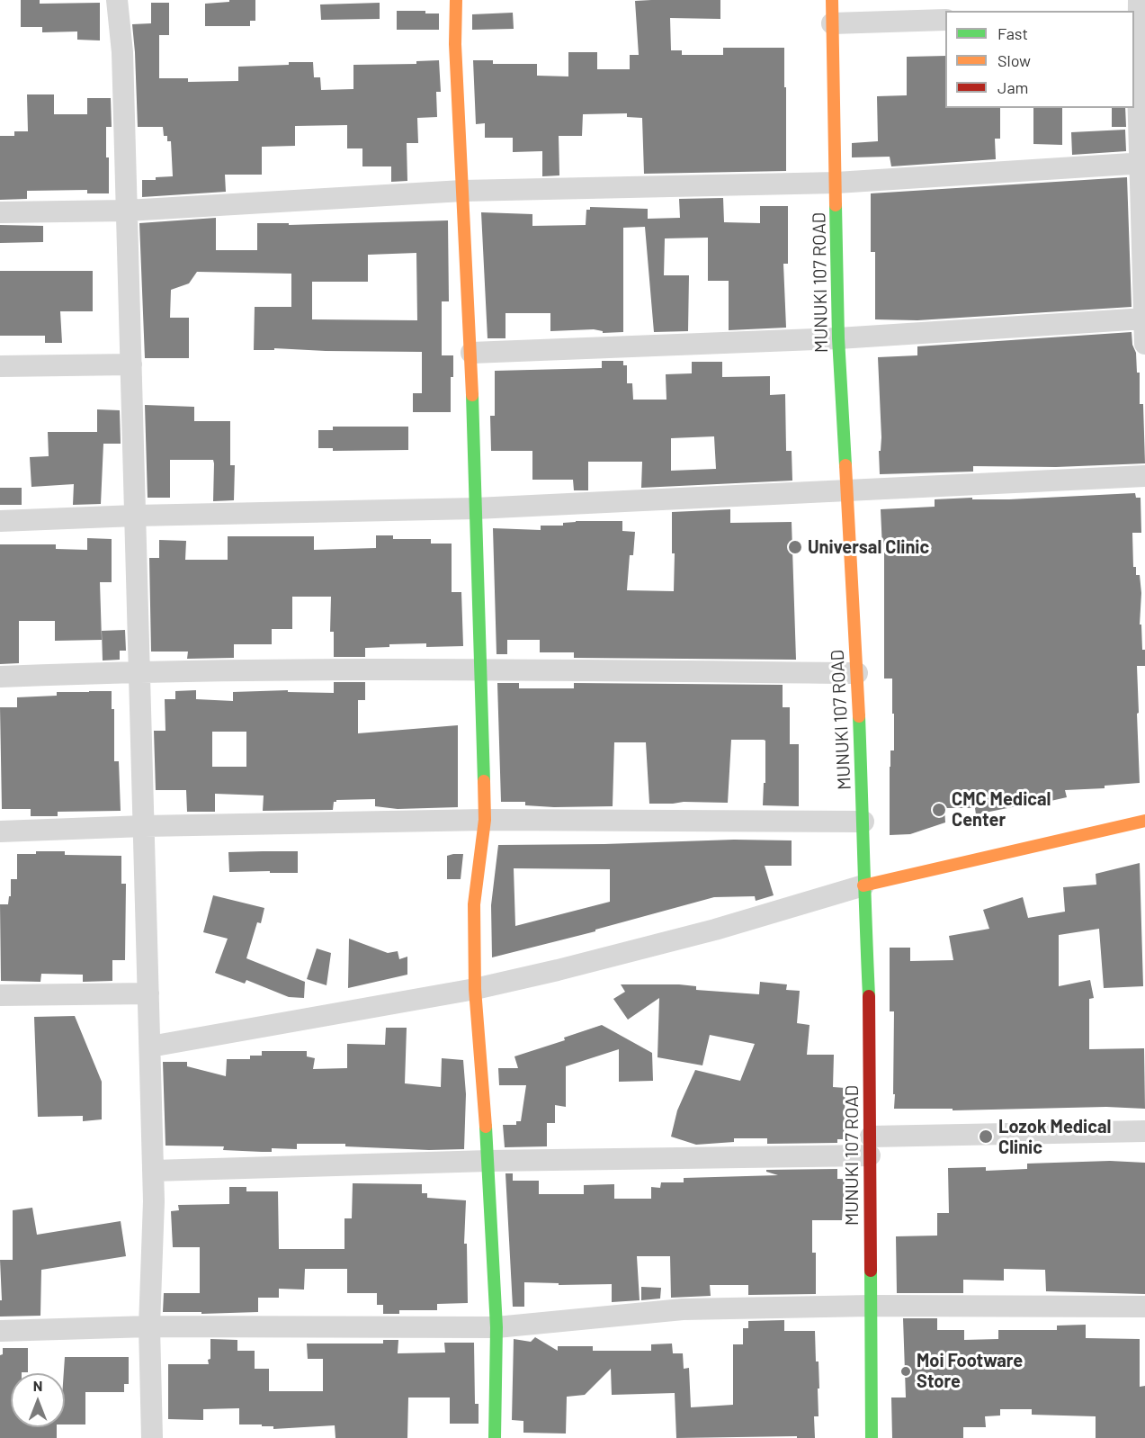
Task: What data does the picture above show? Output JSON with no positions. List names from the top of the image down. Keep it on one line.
{"streets":{"street":["MUNUKI 107 ROAD"]},"places":["Universal Clinic","CMC Medical Center","Lozok Medical Clinic","Moi Footware Store"],"legend":["Fast","Slow","Jam"],"north":"top"}
